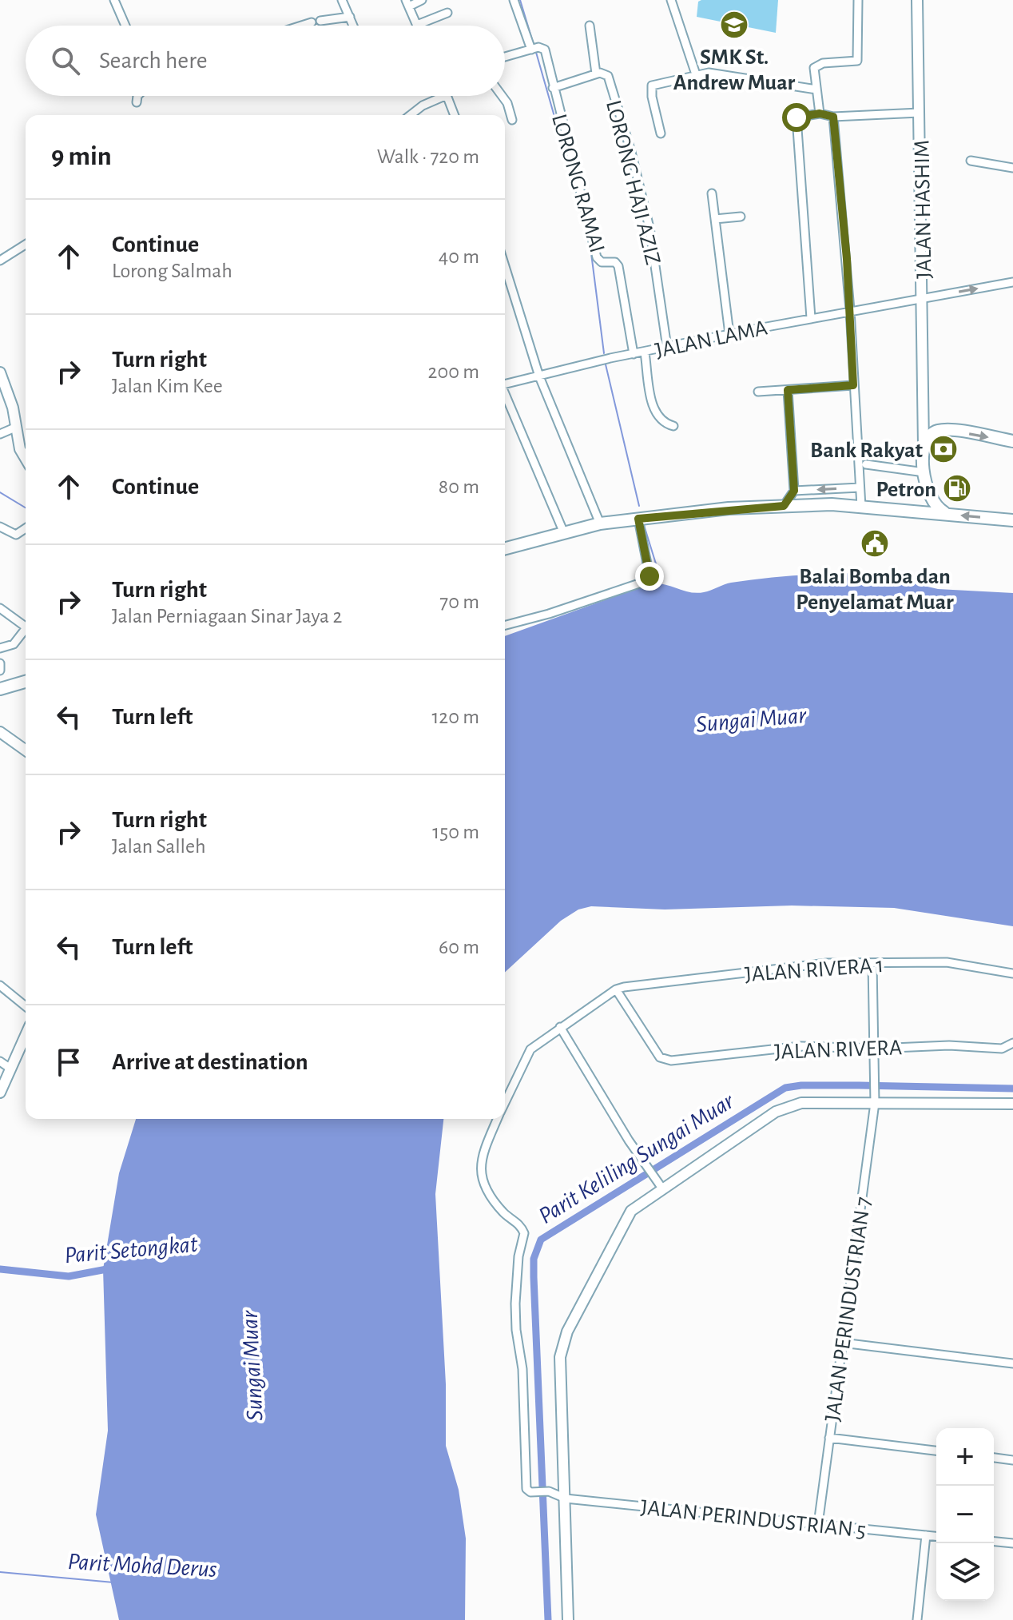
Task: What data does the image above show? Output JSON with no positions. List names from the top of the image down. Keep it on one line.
{"streets":{"street":["LORONG HAJI AZIZ","LORONG RAMAI","JALAN HASHIM","JALAN LAMA","JALAN RIVERA 1","JALAN RIVERA","JALAN PERINDUSTRIAN 7","JALAN PERINDUSTRIAN 5"]},"crossings":[["LORONG HAJI AZIZ","LORONG RAMAI"],["LORONG HAJI AZIZ","JALAN LAMA"],["LORONG RAMAI","JALAN LAMA"],["JALAN HASHIM","JALAN LAMA"],["JALAN RIVERA 1","JALAN RIVERA"],["JALAN RIVERA 1","JALAN PERINDUSTRIAN 7"],["JALAN RIVERA","JALAN PERINDUSTRIAN 7"],["JALAN PERINDUSTRIAN 7","JALAN PERINDUSTRIAN 5"]],"water":["Sungai Muar","Parit Keliling Sungai Muar","Parit Setongkat","Parit Mohd Derus"],"places":{"school or university":["SMK St. Andrew Muar"],"bank":["Bank Rakyat"],"fuel station":["Petron"],"public building":["Balai Bomba dan Penyelamat Muar"]},"page":{"search":"Search here","heading":["9 min","Walk · 720 m"],"list":[["Continue","Lorong Salmah","40 m"],["Turn right","Jalan Kim Kee","200 m"],["Continue","80 m"],["Turn right","Jalan Perniagaan Sinar Jaya 2","70 m"],["Turn left","120 m"],["Turn right","Jalan Salleh","150 m"],["Turn left","60 m"],"Arrive at destination"],"map_buttons":["+","−"]}}
